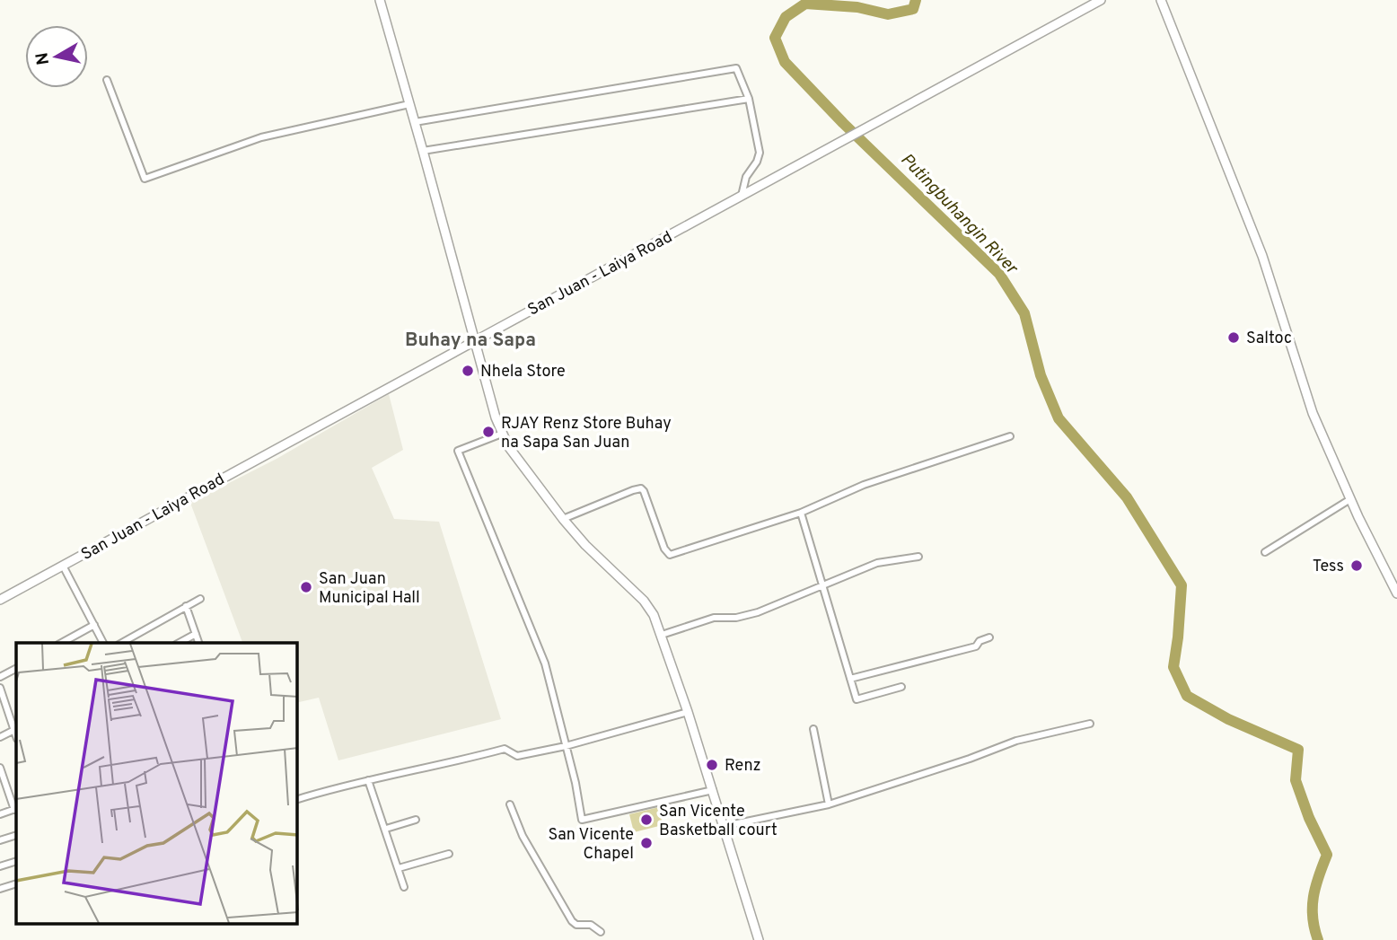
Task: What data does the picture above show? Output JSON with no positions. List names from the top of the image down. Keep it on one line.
{"streets":{"street":["San Juan - Laiya Road"]},"districts":["Buhay na Sapa"],"water":["Putingbuhangin River"],"places":["Saltoc","Nhela Store","RJAY Renz Store Buhay na Sapa San Juan","Tess","San Juan Municipal Hall","Renz","San Vicente Basketball court","San Vicente Chapel"],"north":"left"}
